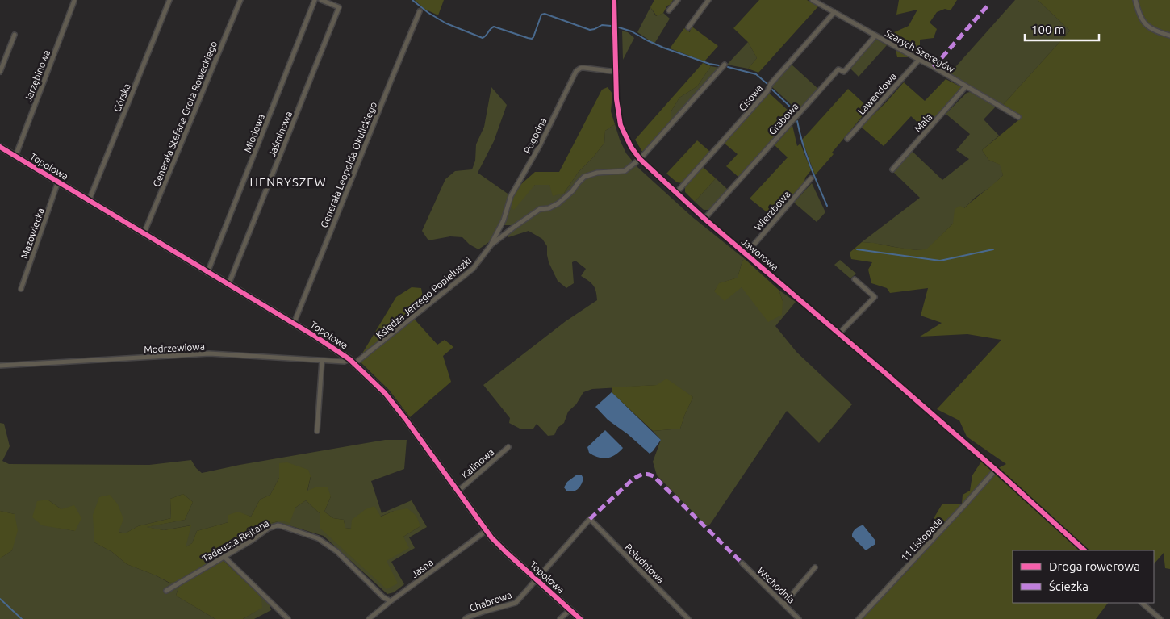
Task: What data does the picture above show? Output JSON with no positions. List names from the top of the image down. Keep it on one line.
{"streets":{"street":["Szarych Szeregów","Jarzębinowa","Lawendowa","Górska","Cisowa","Generała Stefana Grota Roweckiego","Grabowa","Mała","Miodowa","Jaśminowa","Pogodna","Generała Leopolda Okulickiego","Topolowa","Wierzbowa","Mazowiecka","Jaworowa","Księdza Jerzego Popiełuszki","Modrzewiowa","Kalinowa","11 Listopada","Tadeusza Rejtana","Południowa","Jasna","Wschodnia","Chabrowa"]},"crossings":[["Szarych Szeregów","Lawendowa"],["Szarych Szeregów","Cisowa"],["Szarych Szeregów","Grabowa"],["Szarych Szeregów","Mała"],["Jarzębinowa","Topolowa"],["Górska","Topolowa"],["Cisowa","Jaworowa"],["Generała Stefana Grota Roweckiego","Topolowa"],["Grabowa","Jaworowa"],["Miodowa","Topolowa"],["Jaśminowa","Topolowa"],["Pogodna","Jaworowa"],["Pogodna","Księdza Jerzego Popiełuszki"],["Generała Leopolda Okulickiego","Topolowa"],["Topolowa","Mazowiecka"],["Topolowa","Księdza Jerzego Popiełuszki"],["Topolowa","Modrzewiowa"],["Topolowa","Kalinowa"],["Topolowa","Południowa"],["Topolowa","Jasna"],["Topolowa","Chabrowa"],["Wierzbowa","Jaworowa"],["Jaworowa","Księdza Jerzego Popiełuszki"],["Jaworowa","11 Listopada"],["Tadeusza Rejtana","Jasna"],["Południowa","Chabrowa"]],"districts":["HENRYSZEW"],"legend":["Droga rowerowa","Ścieżka"],"scale_bar":"100 m"}
